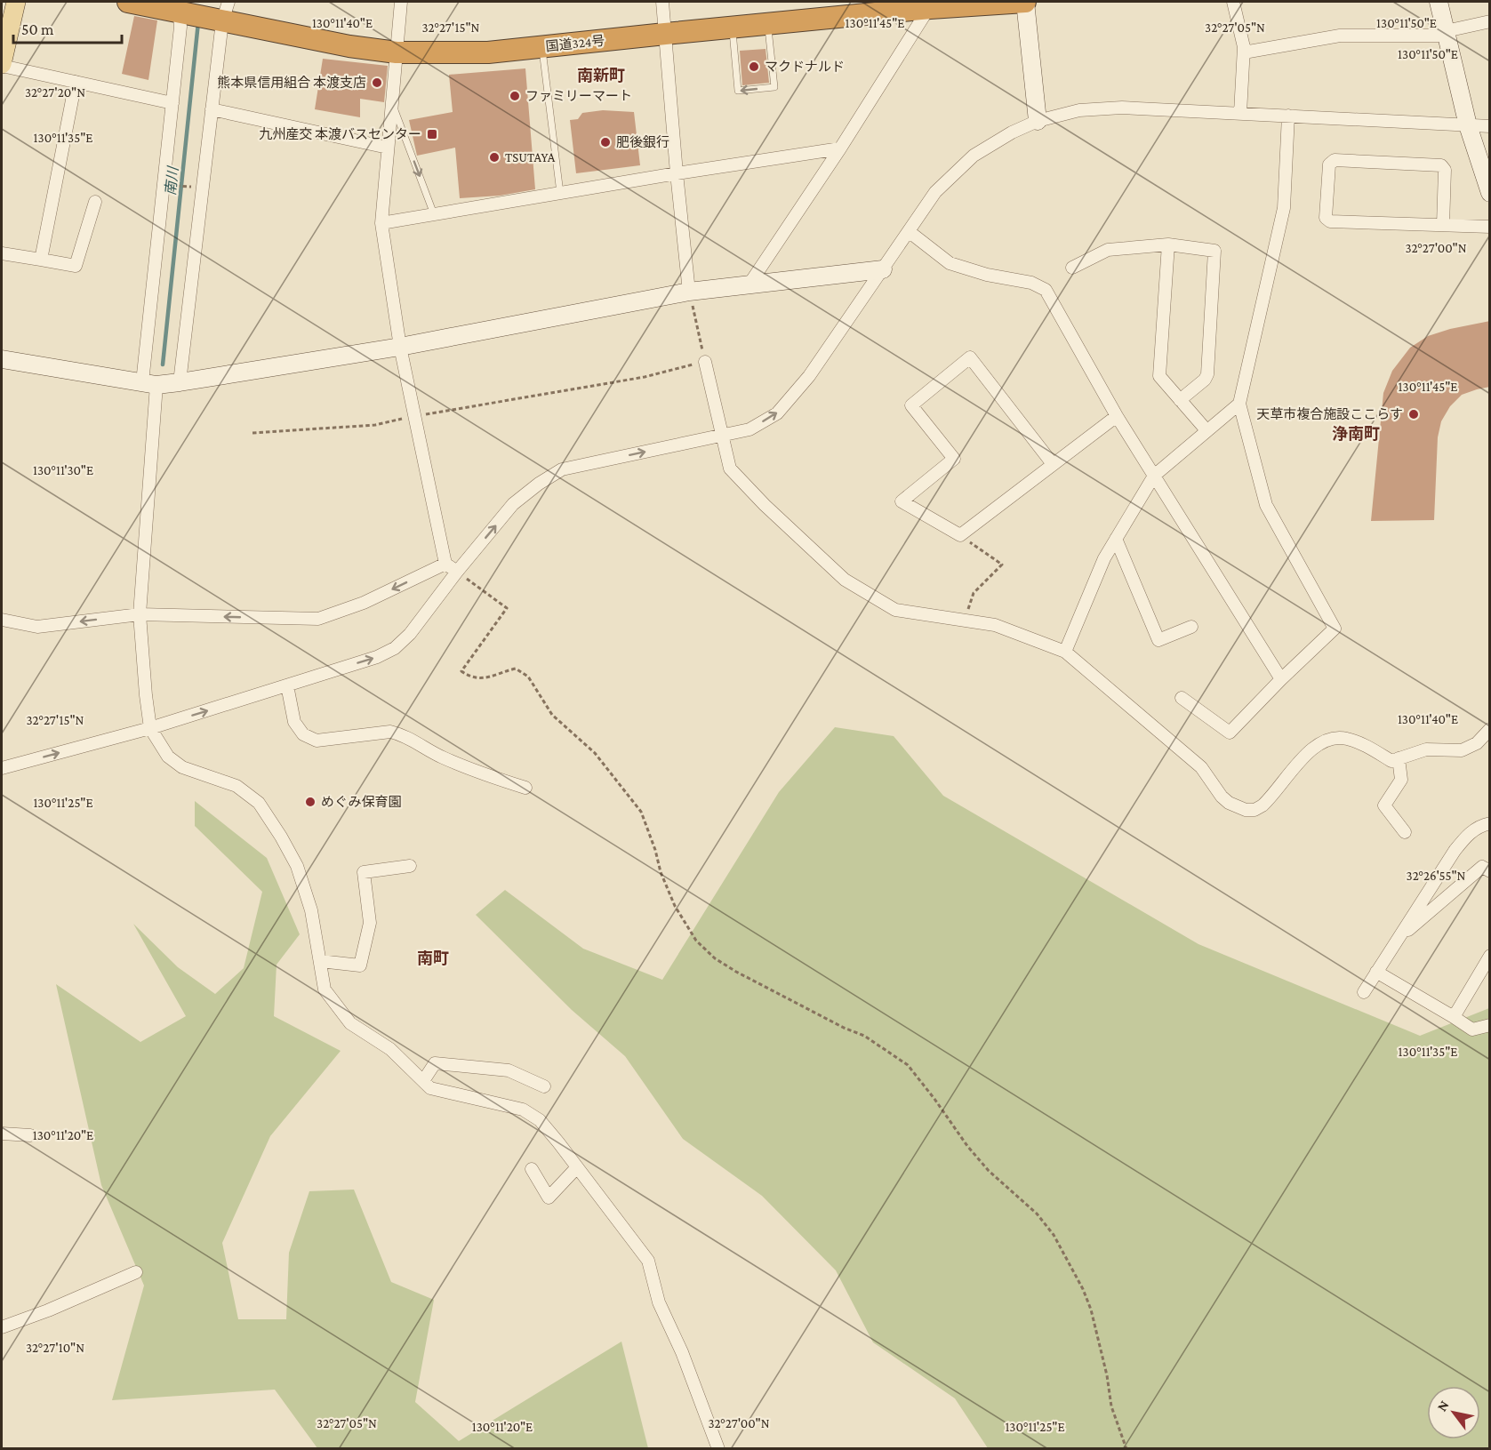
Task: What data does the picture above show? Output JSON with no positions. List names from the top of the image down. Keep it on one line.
{"streets":{"highway":["国道324号"]},"districts":["南新町","浄南町","南町"],"water":["南川"],"places":{"other":["マクドナルド","熊本県信用組合 本渡支店","ファミリーマート","肥後銀行","TSUTAYA","天草市複合施設ここらす","めぐみ保育園"],"transit":["九州産交 本渡バスセンター"]},"scale_bar":"50 m","north":"top left","coordinates":["130°11'50\"E","130°11'40\"E","130°11'45\"E","32°27'15\"N","32°27'05\"N","32°27'20\"N","130°11'35\"E","32°27'00\"N","130°11'30\"E","130°11'25\"E","32°26'55\"N","130°11'20\"E","32°27'10\"N"]}
